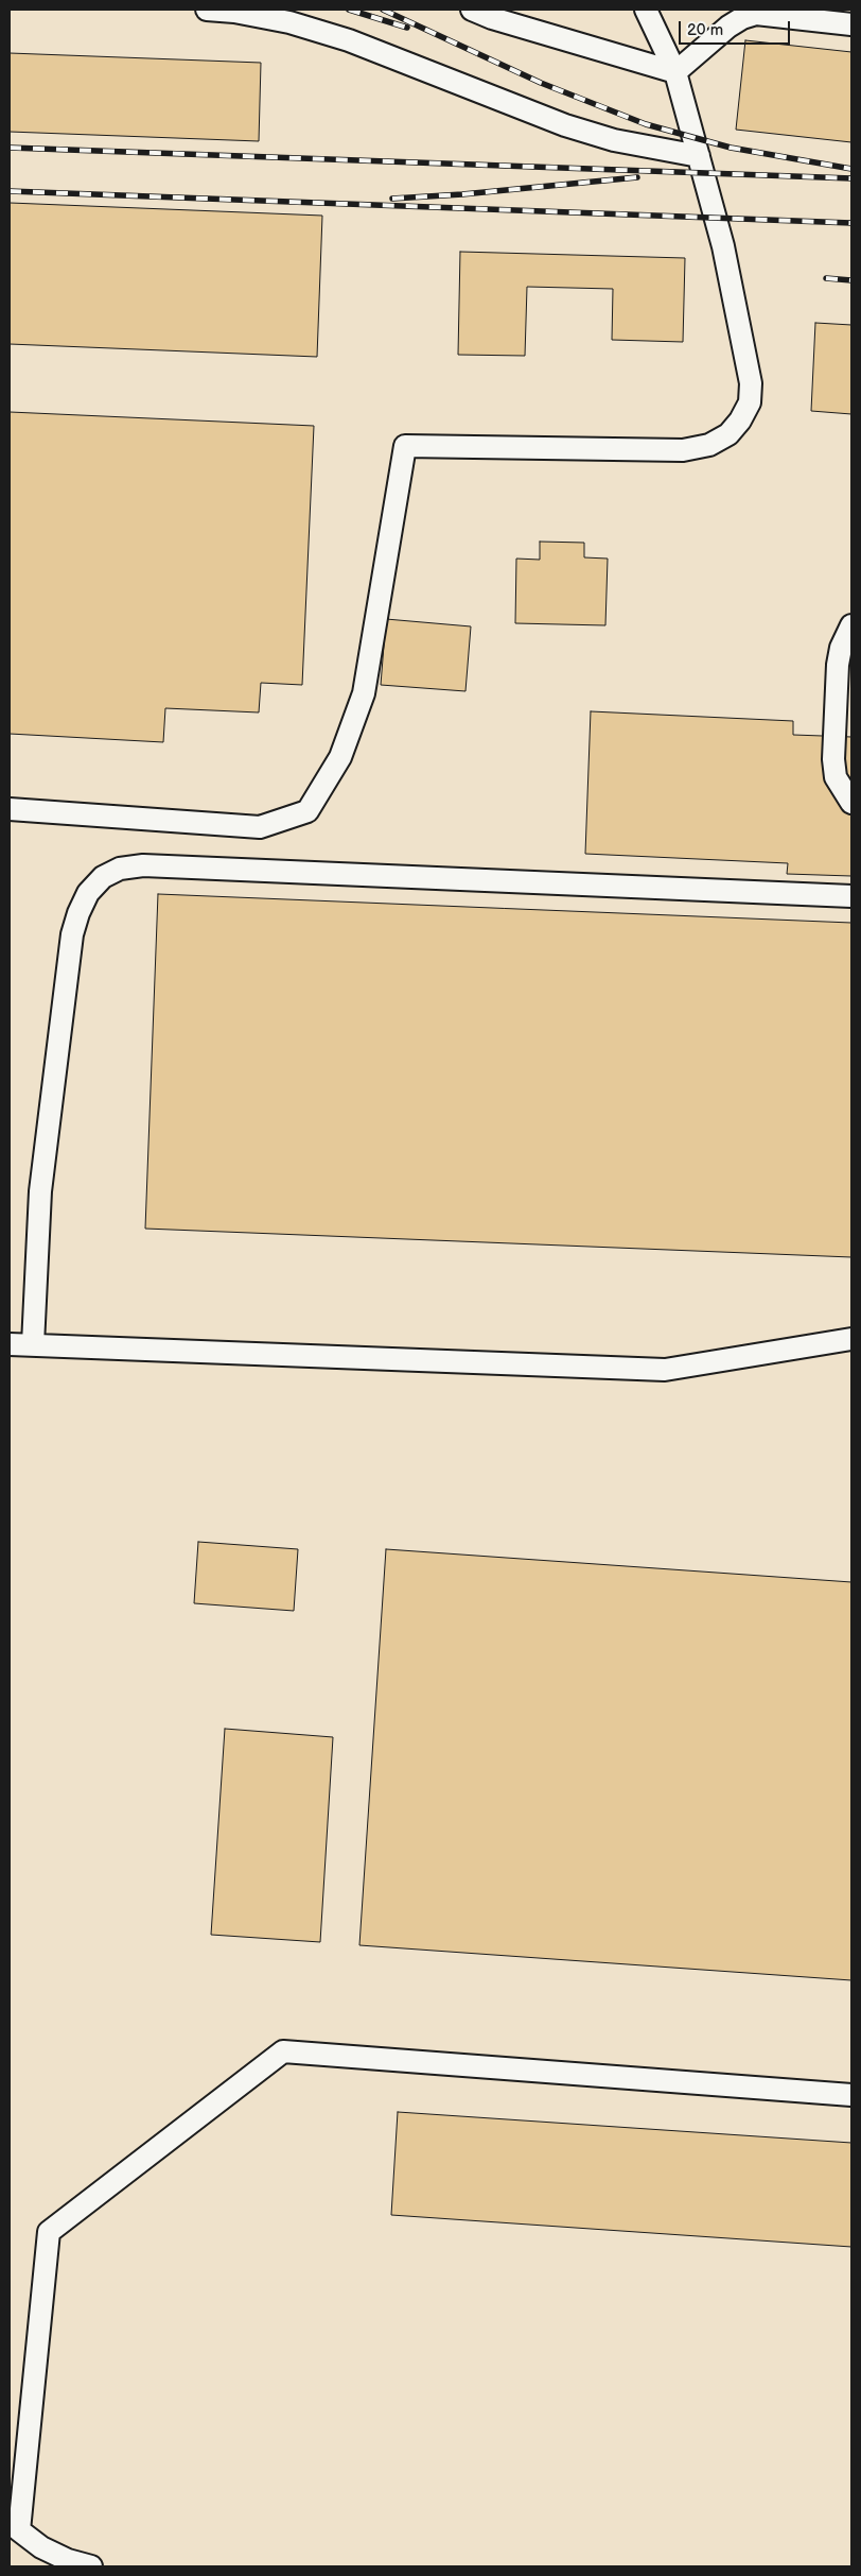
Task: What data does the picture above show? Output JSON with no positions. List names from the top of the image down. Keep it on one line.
{"scale_bar":"20 m"}
